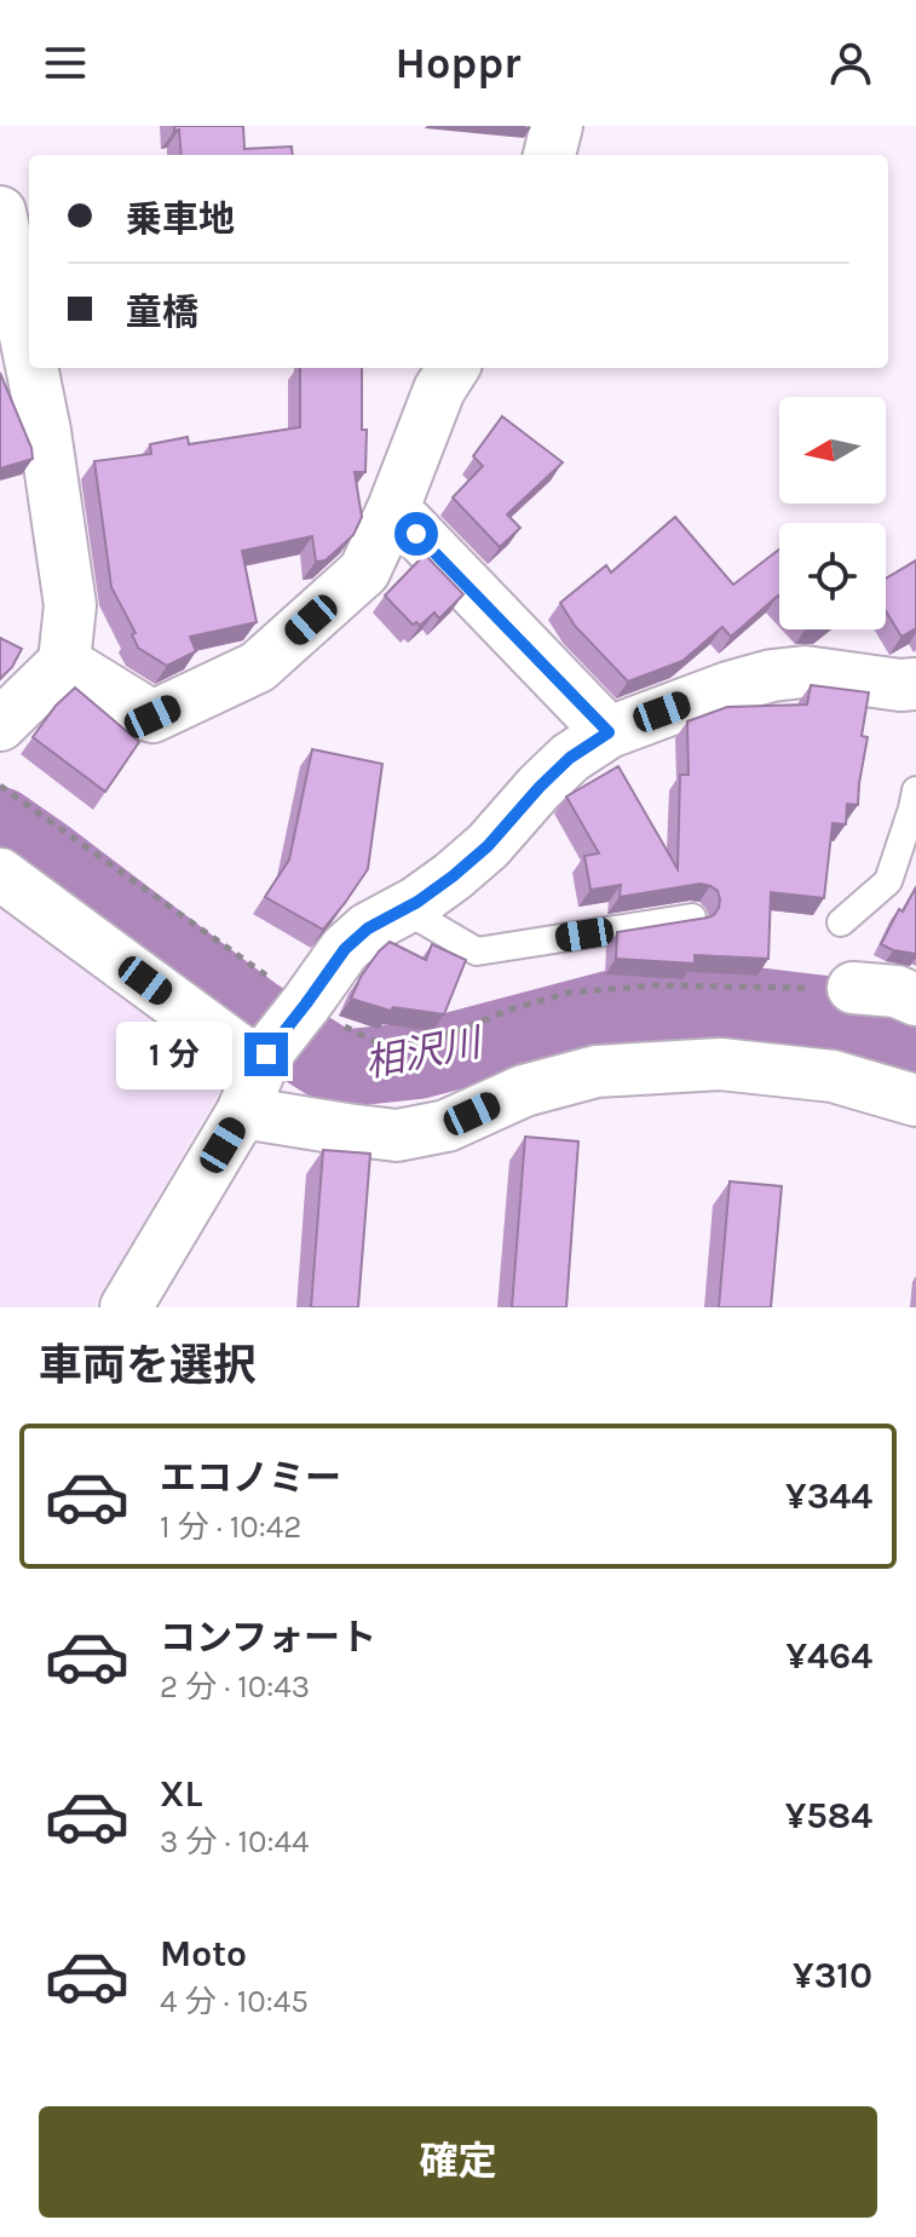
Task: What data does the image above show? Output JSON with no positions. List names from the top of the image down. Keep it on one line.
{"water":["相沢川"],"north":"left","page":{"header":"Hoppr","banner":["乗車地","童橋"],"bubble":"1 分","heading":"車両を選択","list":[{"name":"エコノミー","note":"1 分 · 10:42","value":"¥344"},{"name":"コンフォート","note":"2 分 · 10:43","value":"¥464"},{"name":"XL","note":"3 分 · 10:44","value":"¥584"},{"name":"Moto","note":"4 分 · 10:45","value":"¥310"}],"buttons":"確定"}}
